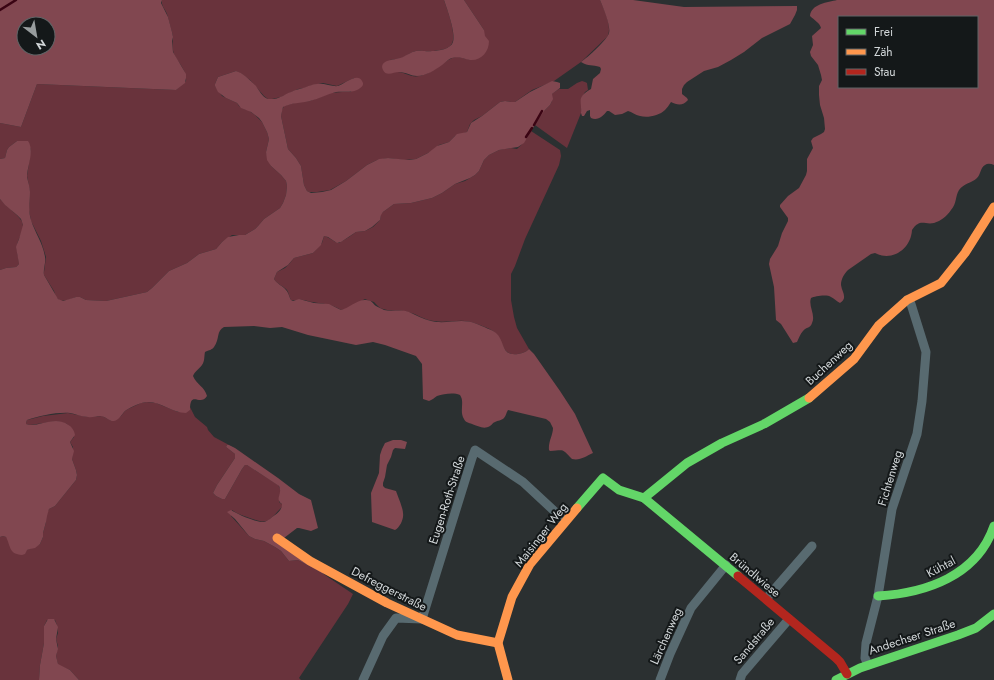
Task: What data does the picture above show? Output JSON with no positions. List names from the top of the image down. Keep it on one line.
{"streets":{"street":["Buchenweg","Fichtenweg","Eugen-Roth-Straße","Maisinger Weg","Kühtal","Bründlwiese","Defreggerstraße","Lärchenweg","Andechser Straße","Sandstraße"]},"crossings":[["Buchenweg","Fichtenweg"],["Buchenweg","Maisinger Weg"],["Buchenweg","Bründlwiese"],["Fichtenweg","Kühtal"],["Fichtenweg","Andechser Straße"],["Eugen-Roth-Straße","Maisinger Weg"],["Eugen-Roth-Straße","Defreggerstraße"],["Maisinger Weg","Bründlwiese"],["Maisinger Weg","Defreggerstraße"],["Bründlwiese","Lärchenweg"],["Bründlwiese","Andechser Straße"],["Bründlwiese","Sandstraße"]],"legend":["Frei","Zäh","Stau"],"north":"bottom right"}
